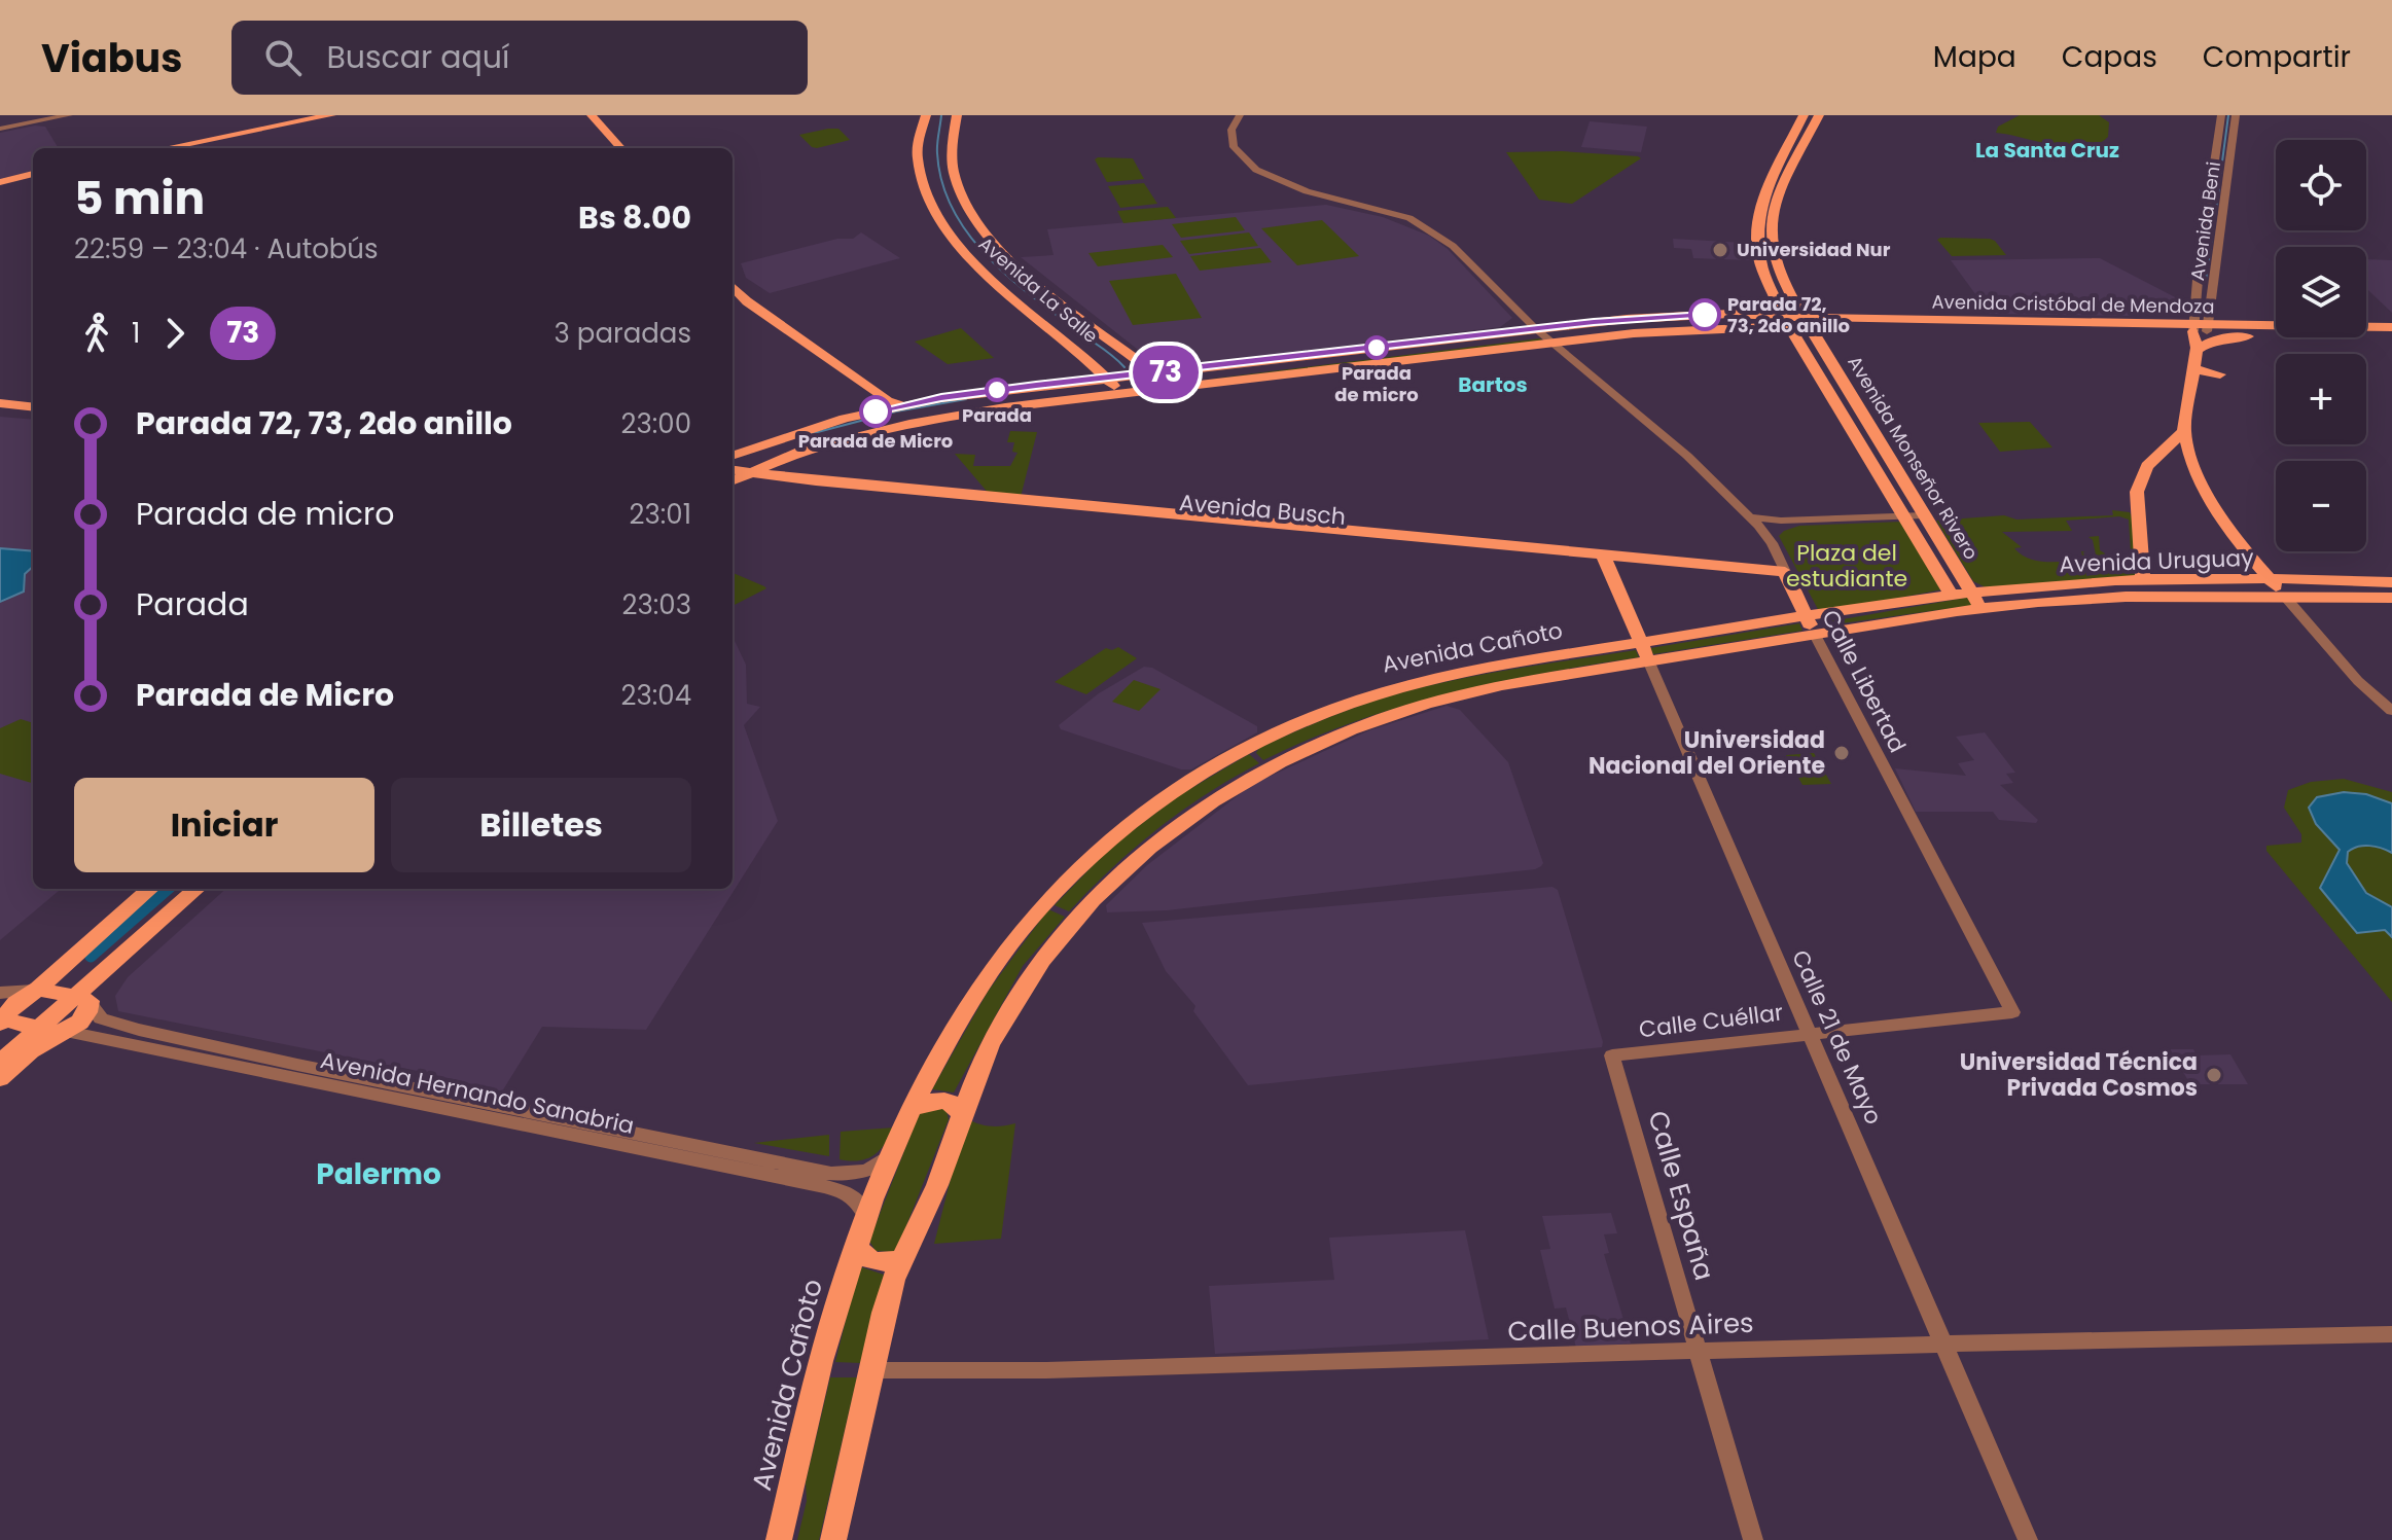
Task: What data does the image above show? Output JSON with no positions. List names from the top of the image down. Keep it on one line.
{"streets":{"main road":["Avenida La Salle","Avenida Cristóbal de Mendoza","Avenida Monseñor Rivero","Avenida Busch","Avenida Uruguay","Avenida Cañoto","Calle Libertad","Calle 21 de Mayo"],"street":["Avenida Beni","Calle Cuéllar","Avenida Hernando Sanabria","Calle España","Calle Buenos Aires"]},"crossings":[["Avenida Beni","Avenida Cristóbal de Mendoza"],["Avenida La Salle","Avenida Cristóbal de Mendoza"],["Avenida Cristóbal de Mendoza","Avenida Monseñor Rivero"],["Avenida Cristóbal de Mendoza","Avenida Busch"],["Avenida Cristóbal de Mendoza","Calle Libertad"],["Avenida Monseñor Rivero","Avenida Uruguay"],["Avenida Monseñor Rivero","Avenida Cañoto"],["Avenida Busch","Calle Libertad"],["Avenida Busch","Calle 21 de Mayo"],["Avenida Uruguay","Avenida Cañoto"],["Avenida Cañoto","Calle Libertad"],["Avenida Cañoto","Calle 21 de Mayo"],["Avenida Cañoto","Avenida Hernando Sanabria"],["Calle Libertad","Calle Cuéllar"],["Calle Cuéllar","Calle 21 de Mayo"],["Calle Cuéllar","Calle España"],["Calle 21 de Mayo","Calle Buenos Aires"],["Calle España","Calle Buenos Aires"]],"districts":["La Santa Cruz","Bartos","Palermo"],"parks":["Plaza del estudiante"],"places":["Universidad Nur","Parada 72, 73, 2do anillo","Parada de micro","Parada","Parada de Micro","Universidad Nacional del Oriente","Universidad Técnica Privada Cosmos"],"lines":["bus line 73"],"page":{"header":"Viabus","search":"Buscar aquí","nav":["Mapa","Capas","Compartir"],"on_map":"73","map_buttons":["+","−"],"heading":["5 min","22:59 – 23:04 · Autobús","Bs 8.00"],"legs":["1","73","3 paradas"],"list":[{"name":"Parada 72, 73, 2do anillo","value":"23:00"},{"name":"Parada de micro","value":"23:01"},{"name":"Parada","value":"23:03"},{"name":"Parada de Micro","value":"23:04"}],"buttons":["Iniciar","Billetes"]}}
